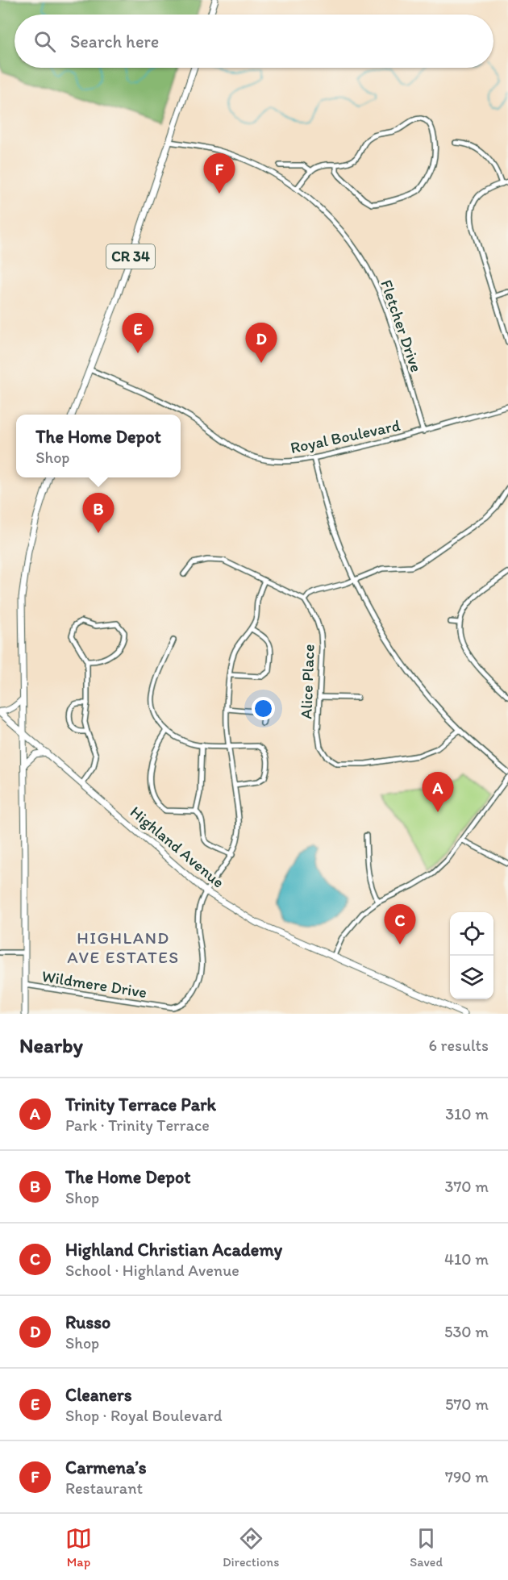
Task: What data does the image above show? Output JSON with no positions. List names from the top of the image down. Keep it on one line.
{"streets":{"main road":["CR 34","Highland Avenue"],"street":["Fletcher Drive","Royal Boulevard","Alice Place","Wildmere Drive"]},"crossings":[["CR 34","Fletcher Drive"],["CR 34","Royal Boulevard"],["Fletcher Drive","Royal Boulevard"],["Highland Avenue","Wildmere Drive"]],"districts":["HIGHLAND AVE ESTATES"],"page":{"search":"Search here","pins":["F","E","D","B","A","C"],"popup":["The Home Depot","Shop"],"heading":["Nearby","6 results"],"list":[{"mark":"A","name":"Trinity Terrace Park","note":"Park · Trinity Terrace","value":"310 m"},{"mark":"B","name":"The Home Depot","note":"Shop","value":"370 m"},{"mark":"C","name":"Highland Christian Academy","note":"School · Highland Avenue","value":"410 m"},{"mark":"D","name":"Russo","note":"Shop","value":"530 m"},{"mark":"E","name":"Cleaners","note":"Shop · Royal Boulevard","value":"570 m"},{"mark":"F","name":"Carmena’s","note":"Restaurant","value":"790 m"}],"nav":["Map","Directions","Saved"]}}
